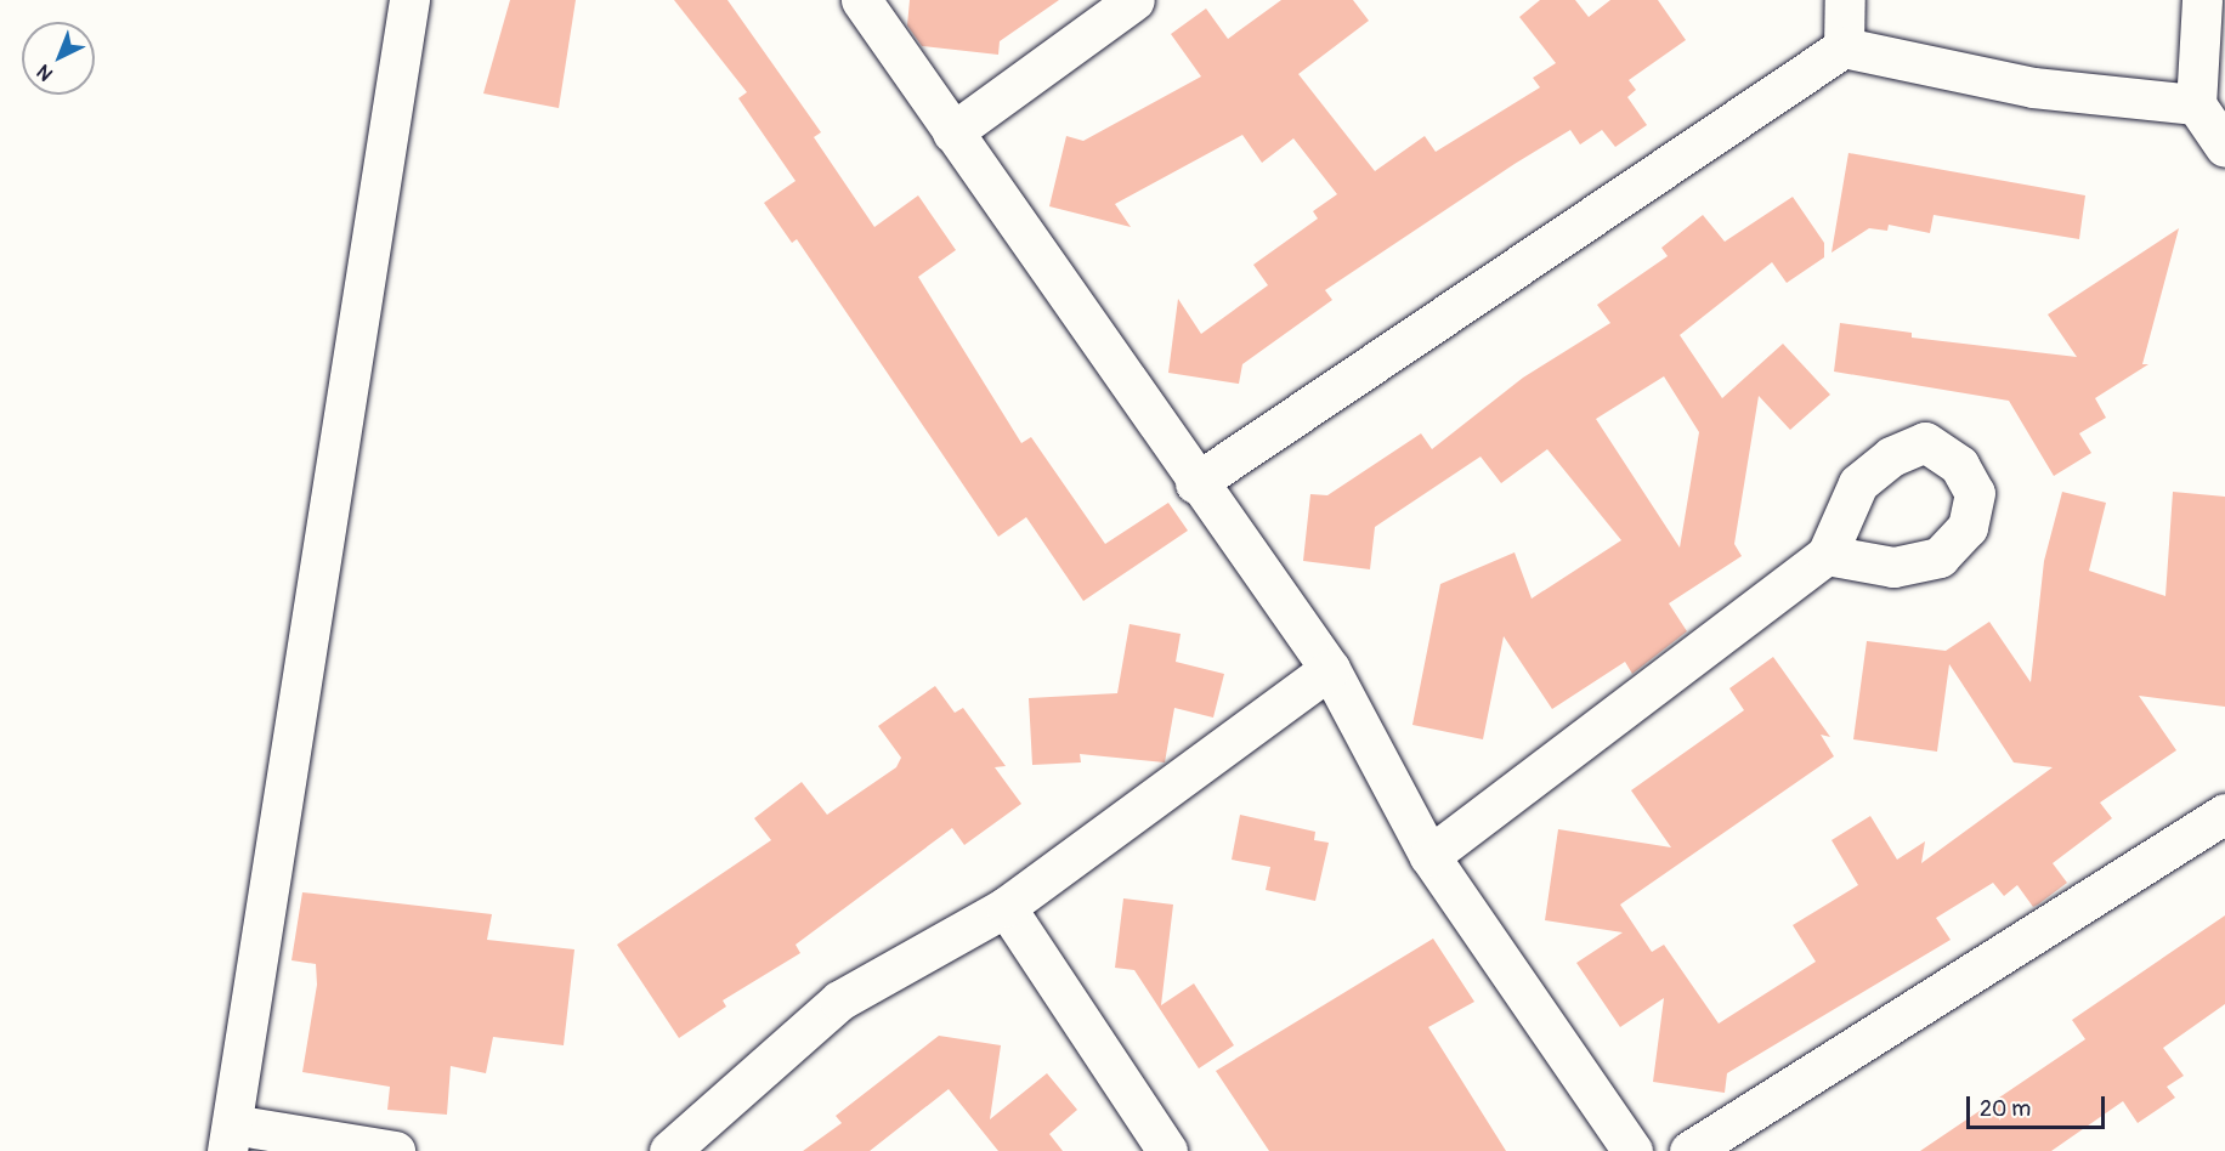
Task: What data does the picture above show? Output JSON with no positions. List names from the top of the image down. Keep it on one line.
{"scale_bar":"20 m","north":"bottom left"}
